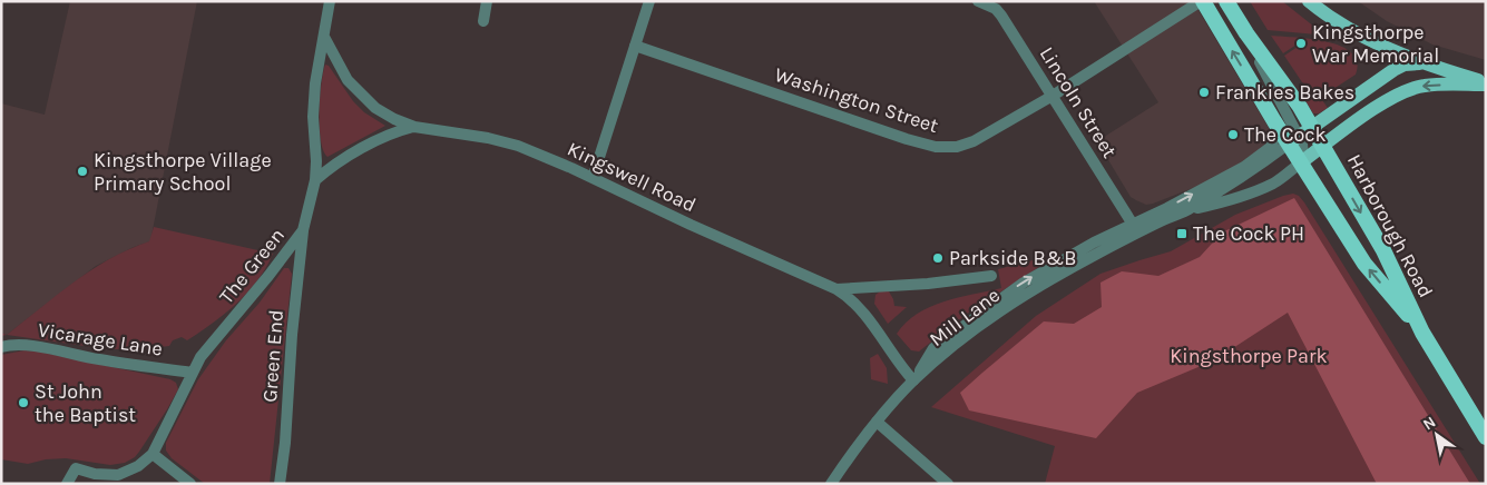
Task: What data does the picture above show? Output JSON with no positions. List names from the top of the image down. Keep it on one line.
{"streets":{"highway":["Harborough Road"],"street":["Washington Street","Lincoln Street","Kingswell Road","The Green","Mill Lane","Vicarage Lane","Green End"]},"crossings":[["Washington Street","Lincoln Street"],["Washington Street","Harborough Road"],["Lincoln Street","Mill Lane"],["Kingswell Road","The Green"],["Kingswell Road","Mill Lane"],["Harborough Road","Mill Lane"],["The Green","Vicarage Lane"],["The Green","Green End"]],"parks":["Kingsthorpe Park"],"places":{"other":["Kingsthorpe War Memorial","Frankies Bakes","The Cock","Kingsthorpe Village Primary School","Parkside B&B","St John the Baptist"],"transit":["The Cock PH"]},"north":"top left"}
